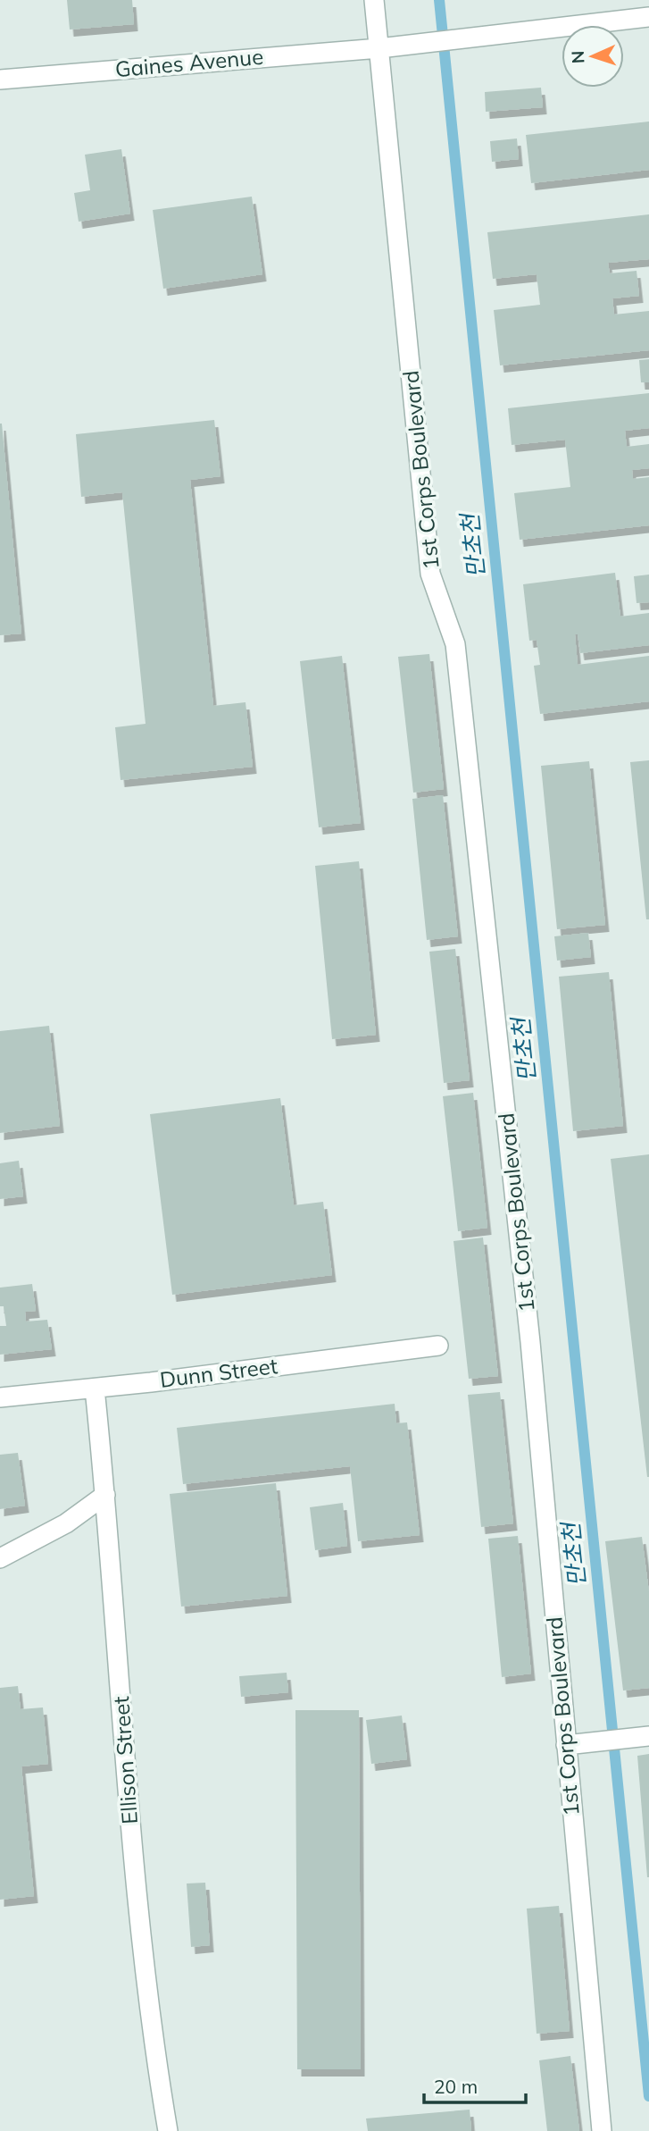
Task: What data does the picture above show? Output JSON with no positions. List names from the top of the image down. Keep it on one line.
{"streets":{"lane":["Gaines Avenue","1st Corps Boulevard","Dunn Street","Ellison Street"]},"crossings":[["Gaines Avenue","1st Corps Boulevard"],["Dunn Street","Ellison Street"]],"water":["만초천"],"scale_bar":"20 m","north":"left"}
